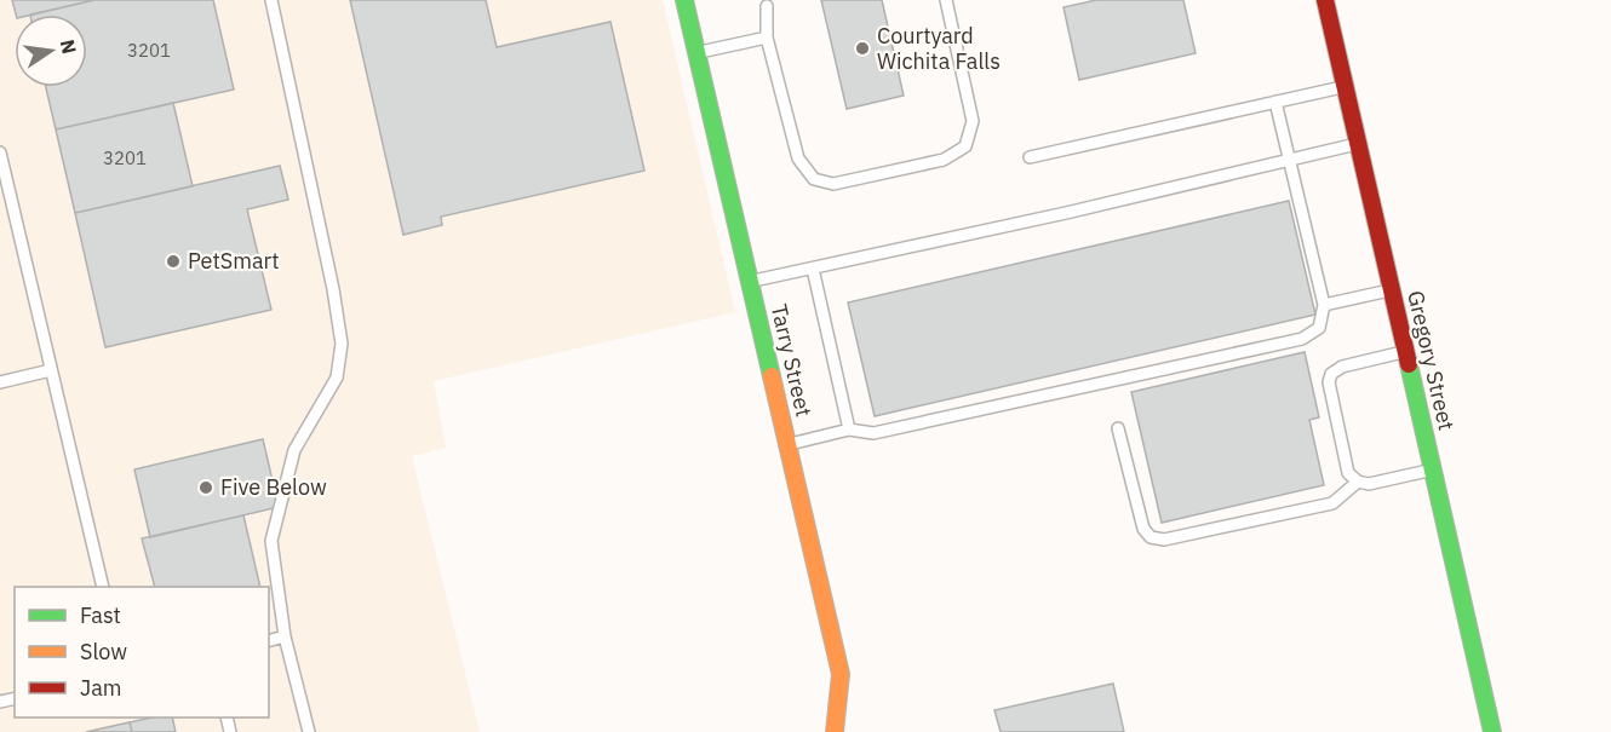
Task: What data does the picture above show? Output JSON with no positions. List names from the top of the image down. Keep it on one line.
{"streets":{"street":["Tarry Street","Gregory Street"]},"places":["Courtyard Wichita Falls","PetSmart","Five Below"],"house_numbers":["3201","3201"],"legend":["Fast","Slow","Jam"],"north":"right"}
